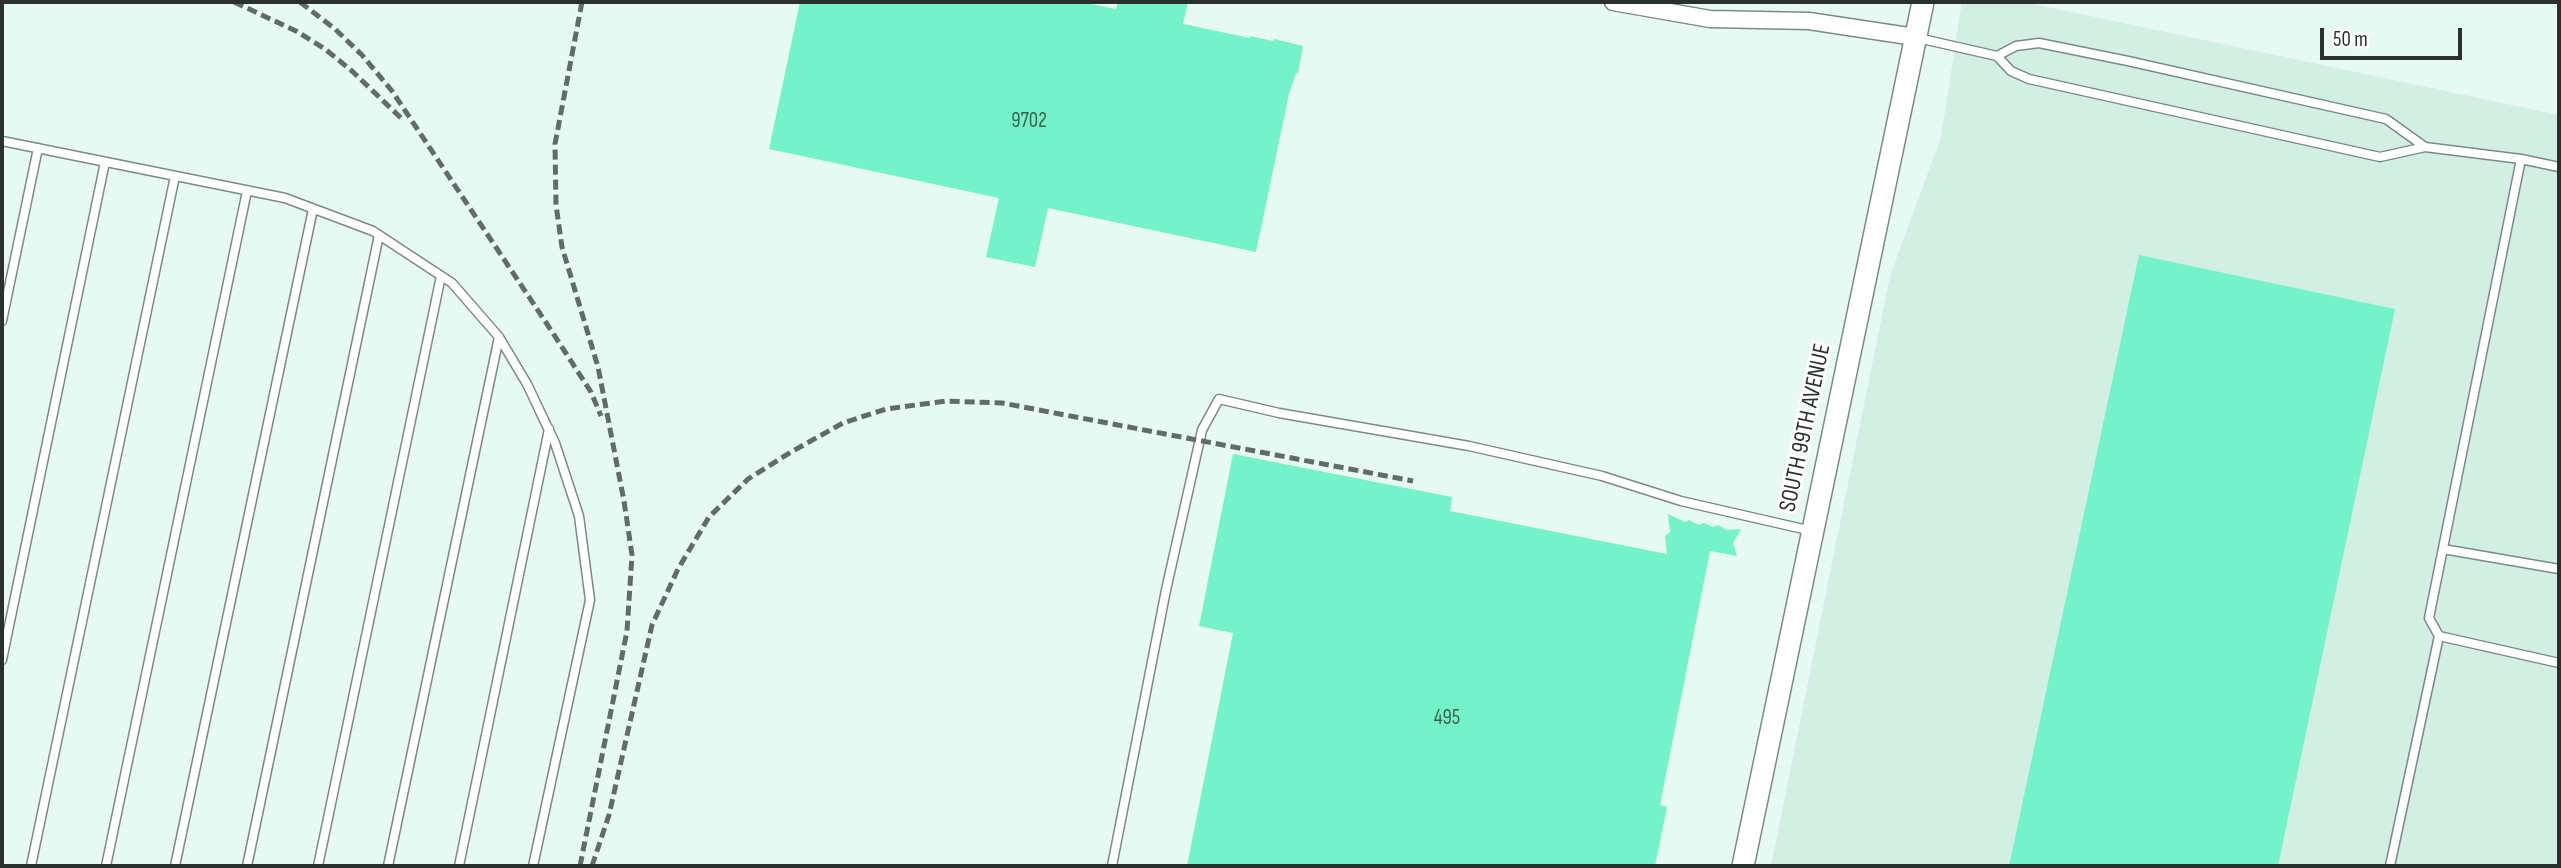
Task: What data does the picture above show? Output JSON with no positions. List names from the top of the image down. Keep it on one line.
{"streets":{"main road":["SOUTH 99TH AVENUE"]},"house_numbers":["9702","495"],"scale_bar":"50 m"}
